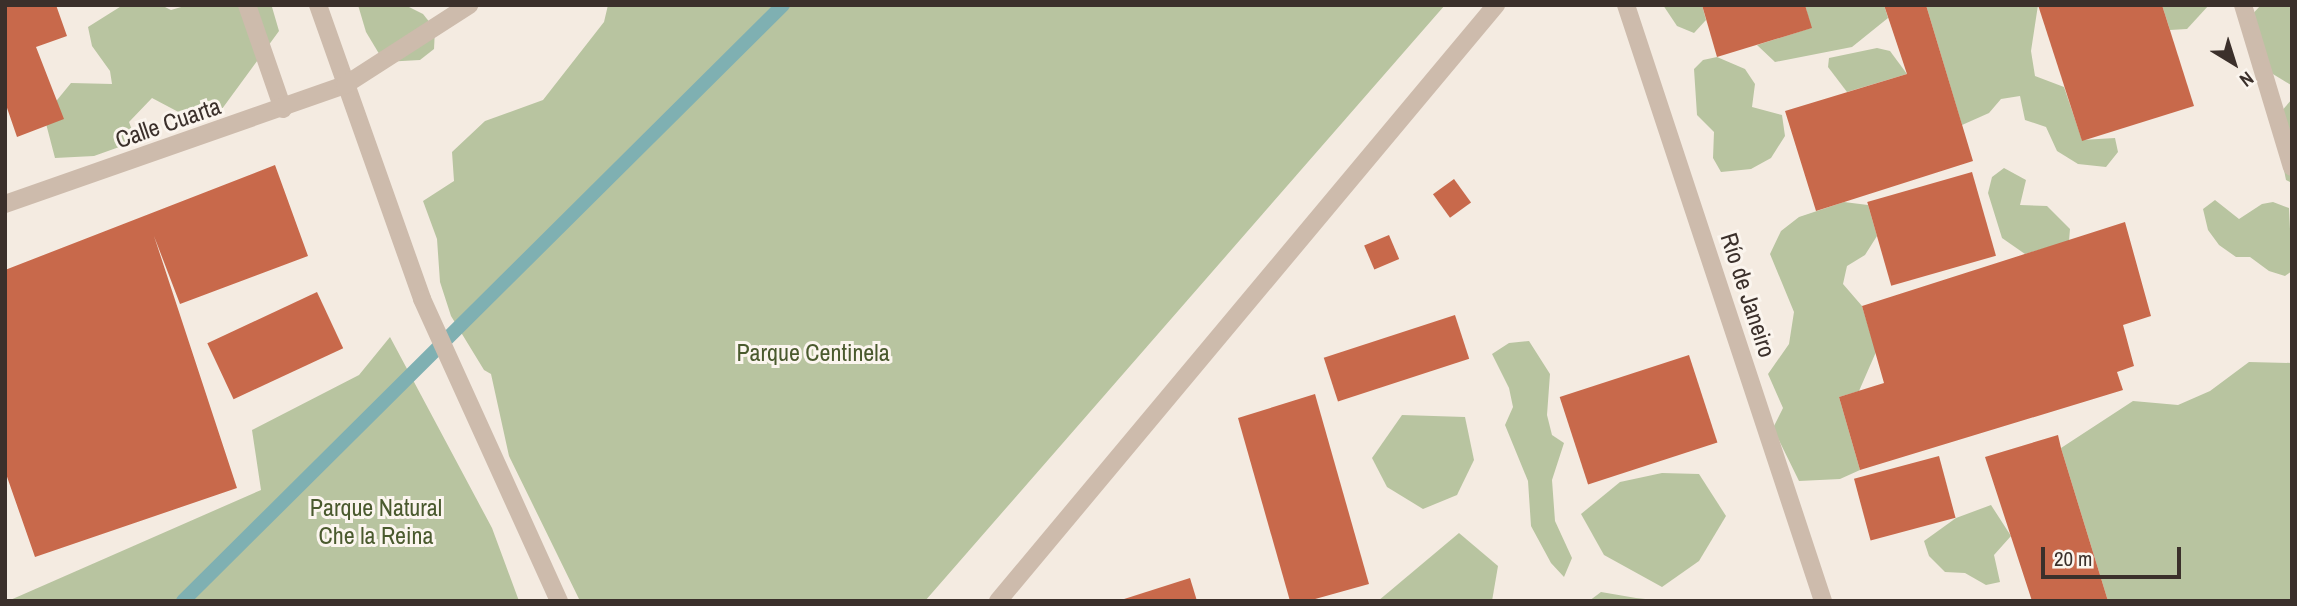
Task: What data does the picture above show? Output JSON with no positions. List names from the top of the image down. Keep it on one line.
{"streets":{"street":["Calle Cuarta","Río de Janeiro"]},"parks":["Parque Centinela","Parque Natural Che la Reina"],"scale_bar":"20 m","north":"bottom right"}
